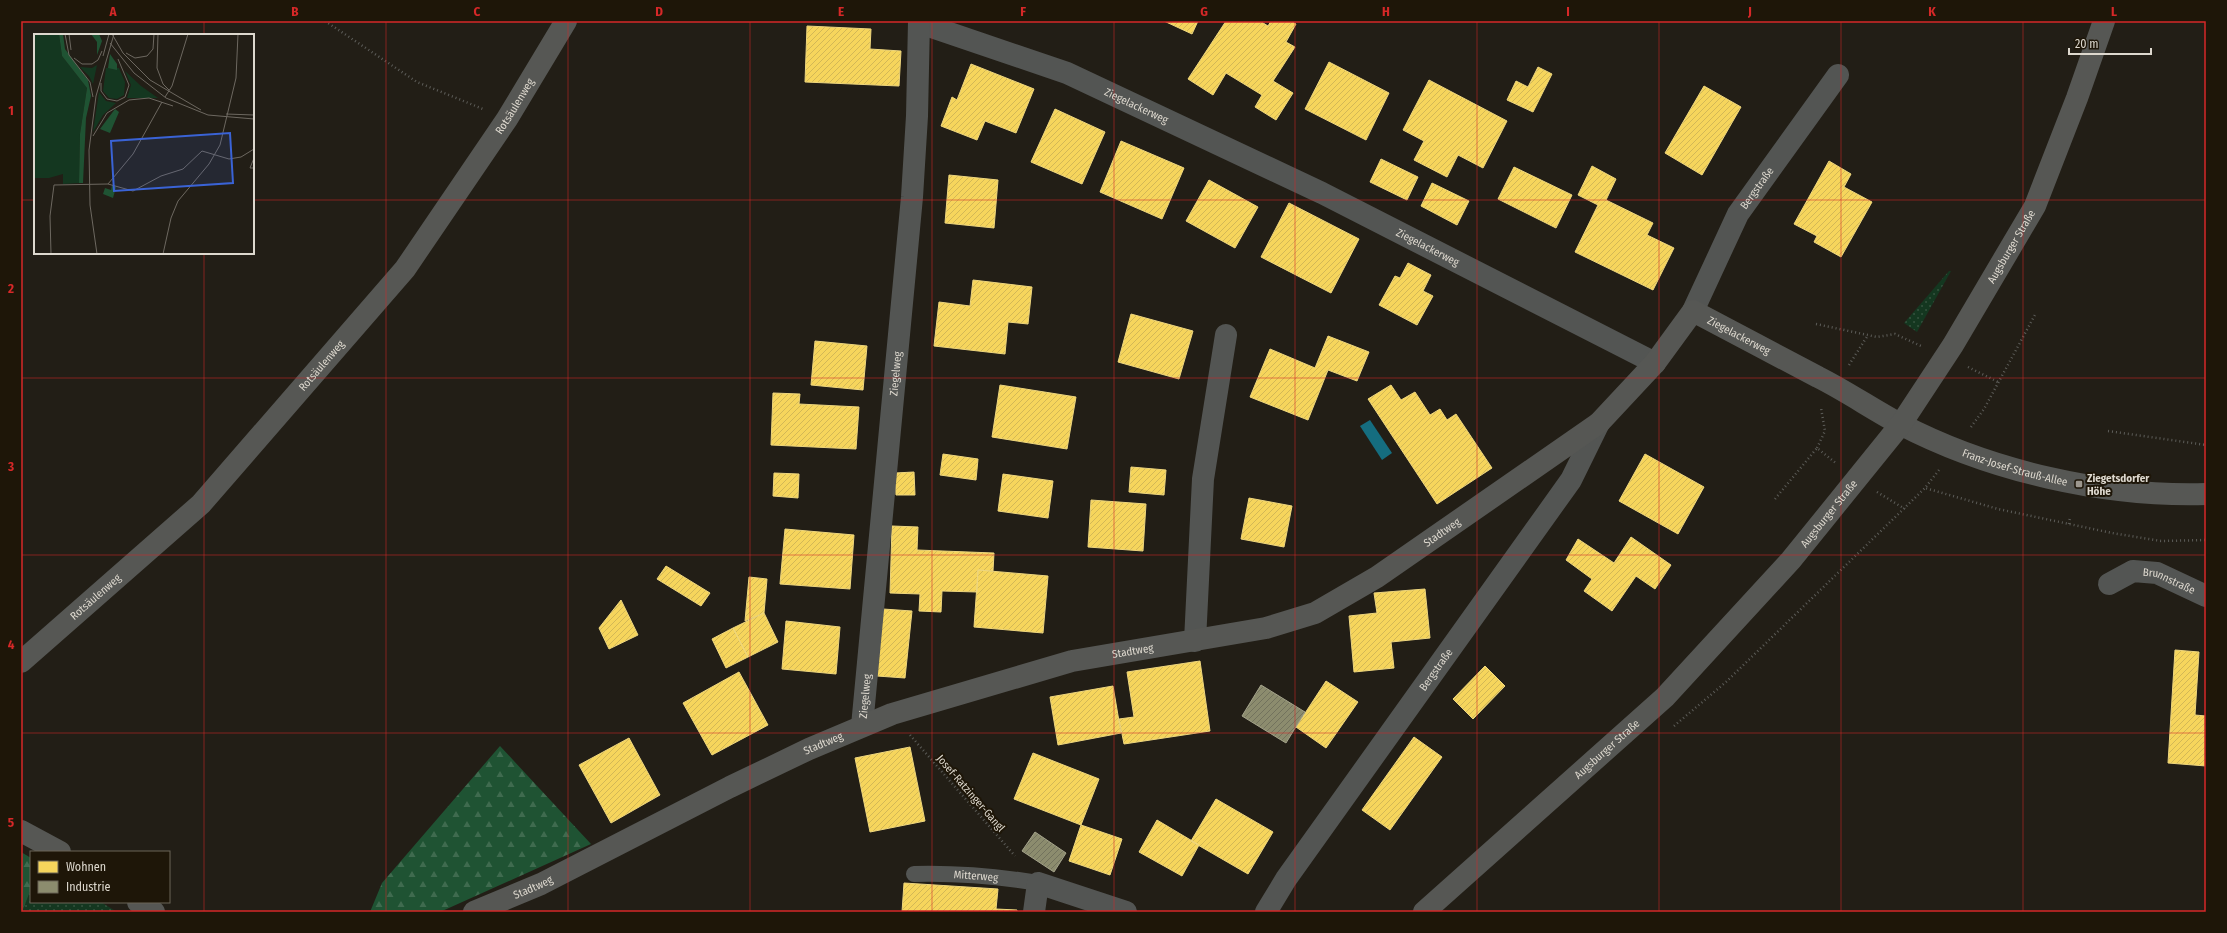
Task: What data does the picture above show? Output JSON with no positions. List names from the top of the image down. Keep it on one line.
{"streets":{"street":["Ziegelackerweg","Rotsäulenweg","Bergstraße","Augsburger Straße","Ziegelweg","Franz-Josef-Strauß-Allee","Stadtweg","Brunnstraße","Mitterweg"],"path":["Josef-Ratzinger-Gangl"]},"crossings":[["Ziegelackerweg","Bergstraße"],["Ziegelackerweg","Augsburger Straße"],["Ziegelackerweg","Ziegelweg"],["Ziegelackerweg","Franz-Josef-Strauß-Allee"],["Ziegelackerweg","Stadtweg"],["Bergstraße","Stadtweg"],["Augsburger Straße","Franz-Josef-Strauß-Allee"],["Ziegelweg","Stadtweg"],["Stadtweg","Josef-Ratzinger-Gangl"],["Josef-Ratzinger-Gangl","Mitterweg"]],"places":{"transit":["Ziegetsdorfer Höhe"]},"legend":["Wohnen","Industrie"],"scale_bar":"20 m","grid":{"columns":["A","B","C","D","E","F","G","H","I","J","K","L"],"rows":["1","2","3","4","5"]}}
